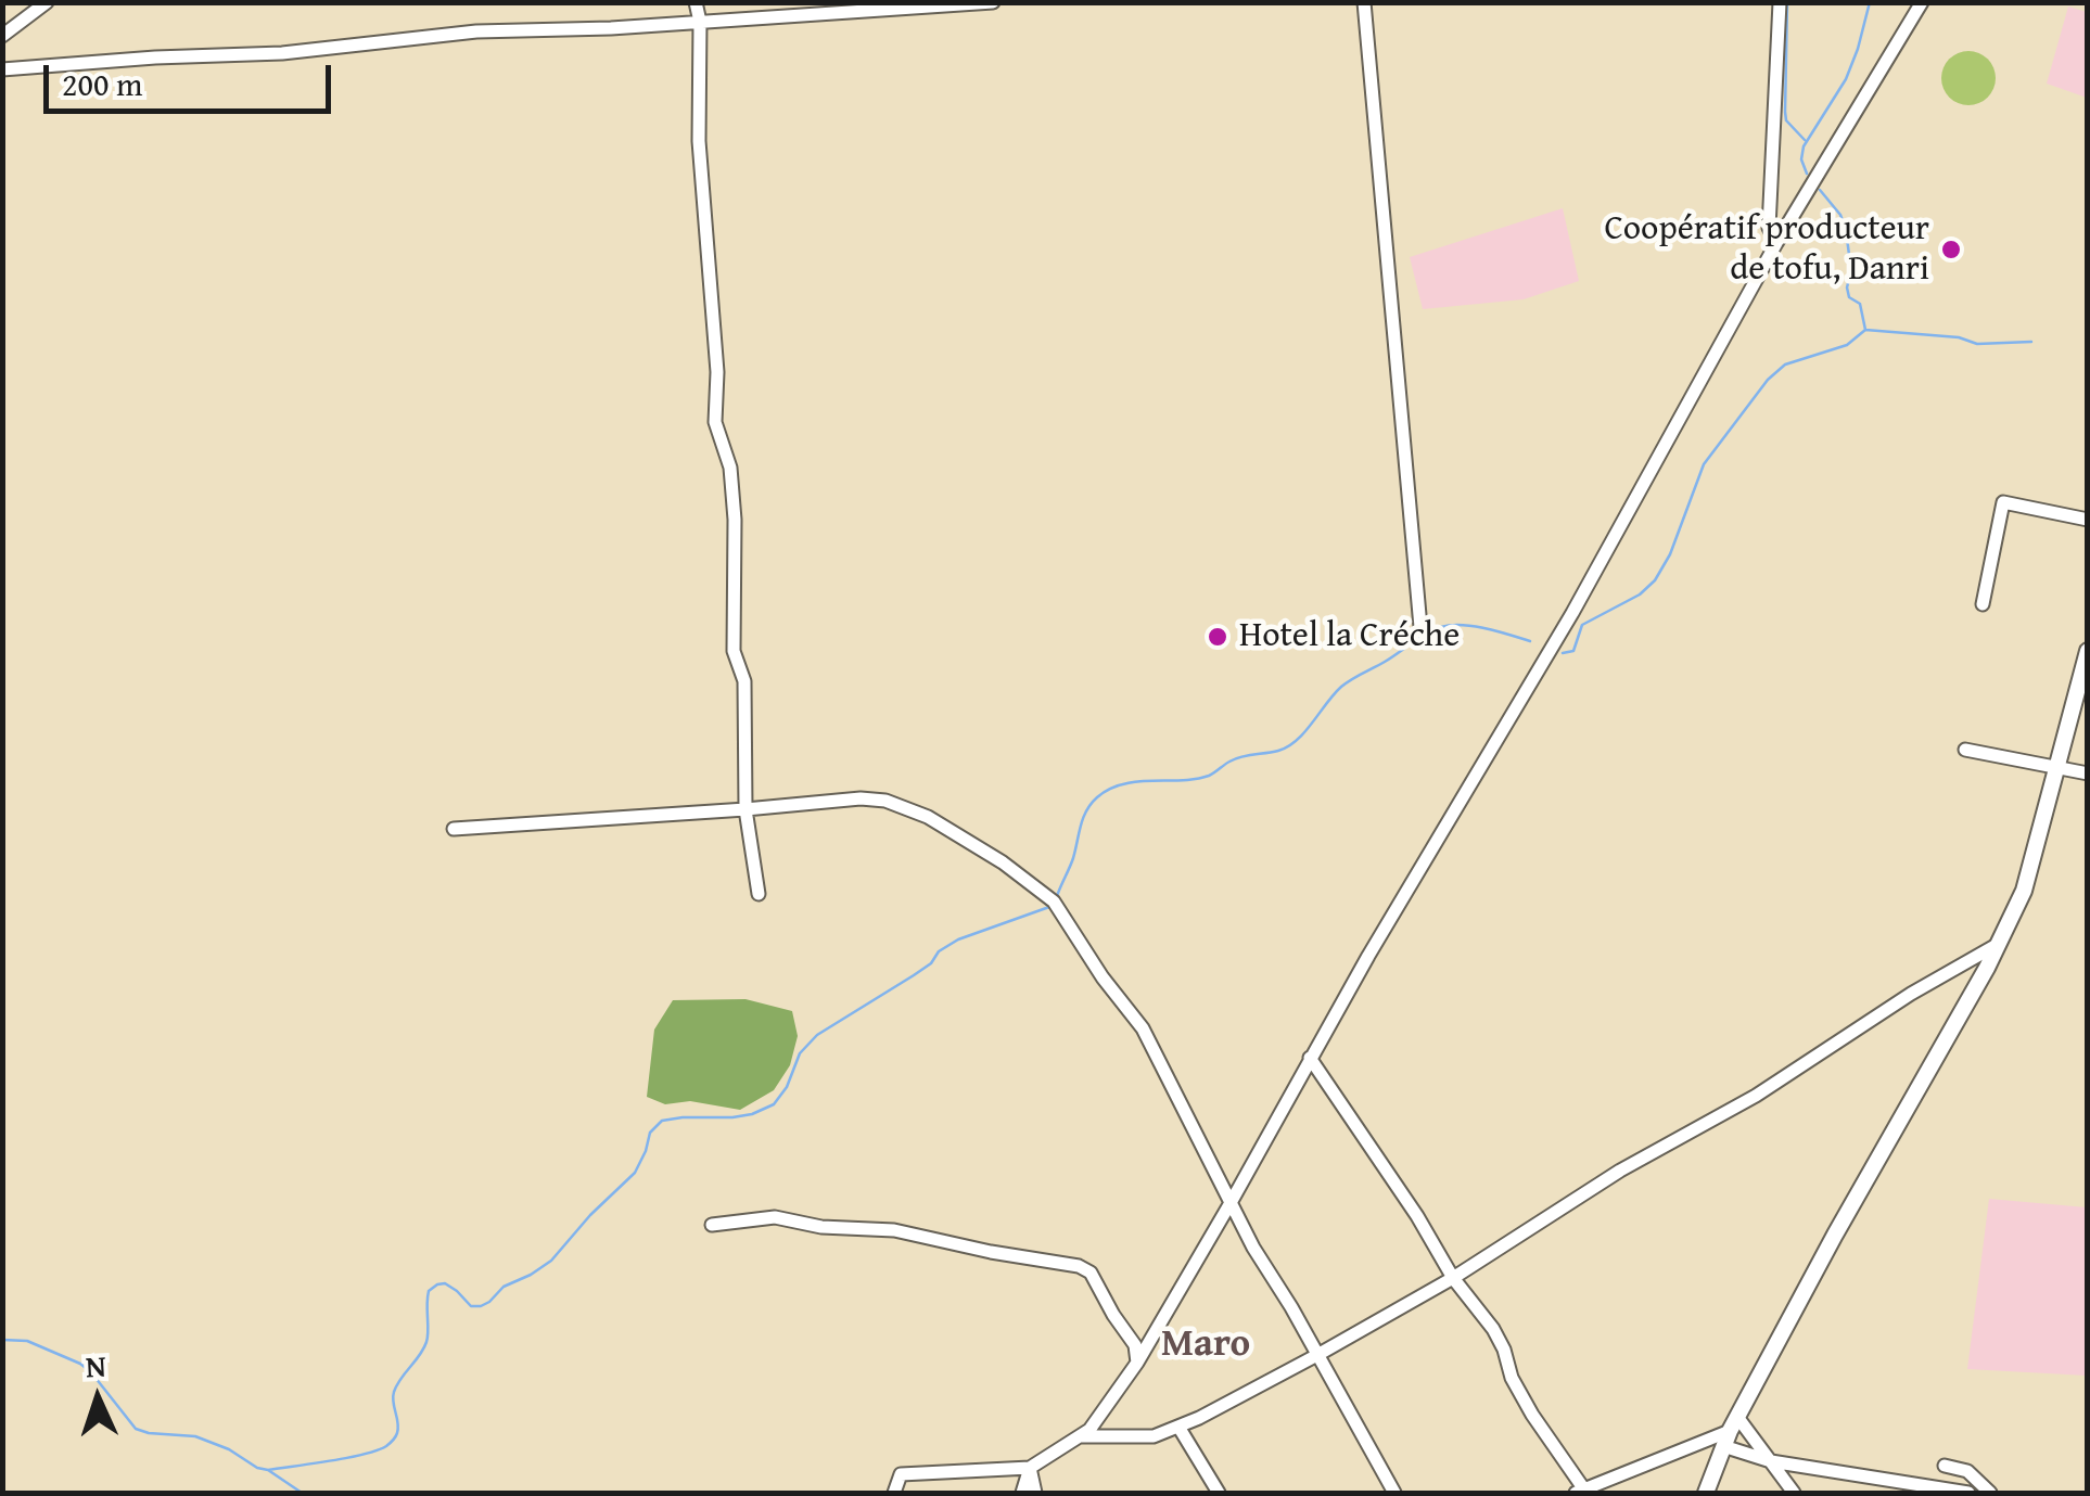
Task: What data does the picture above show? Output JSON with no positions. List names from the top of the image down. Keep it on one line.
{"districts":["Maro"],"places":["Coopératif producteur de tofu, Danri","Hotel la Créche"],"scale_bar":"200 m","north":"top"}
